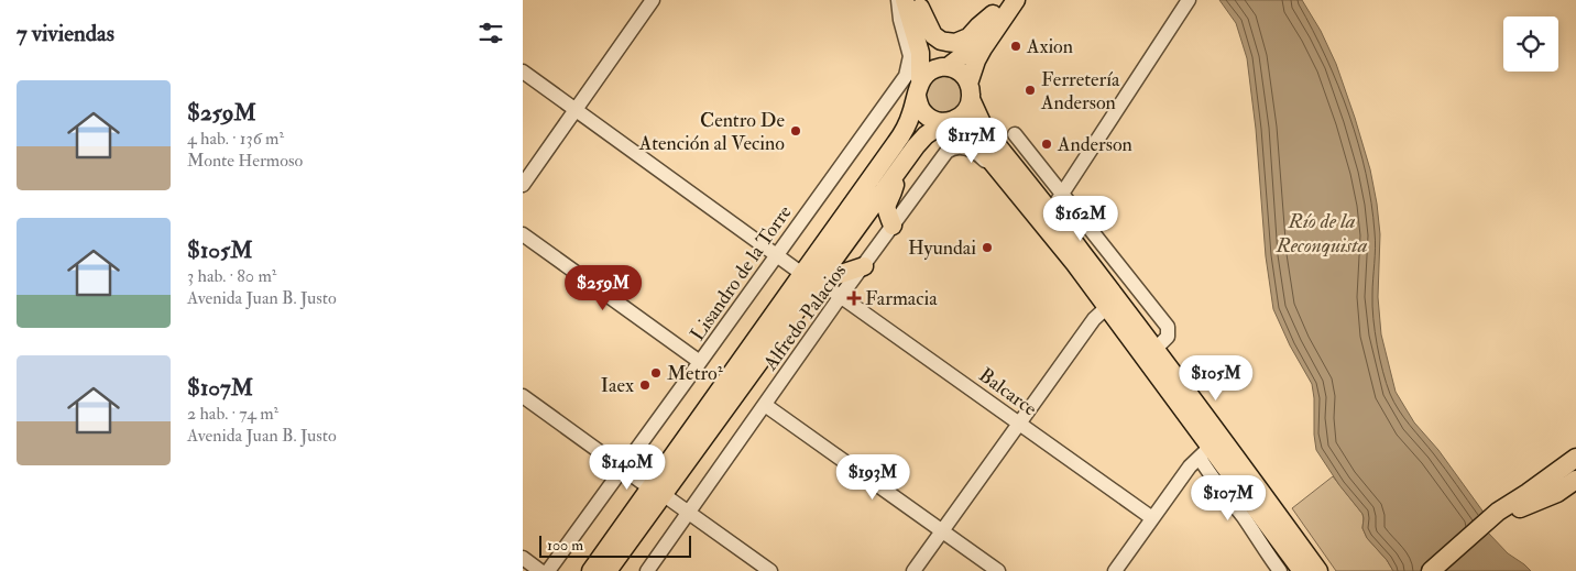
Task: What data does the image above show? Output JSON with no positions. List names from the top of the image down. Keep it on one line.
{"streets":{"street":["Lisandro de la Torre","Alfredo Palacios","Balcarce"]},"crossings":[["Lisandro de la Torre","Balcarce"],["Alfredo Palacios","Balcarce"]],"water":["Río de la Reconquista"],"places":{"other":["Axion","Ferretería Anderson","Centro De Atención al Vecino","Anderson","Hyundai","Metro²","Iaex"],"health":["Farmacia"]},"scale_bar":"100 m","page":{"heading":"7 viviendas","list":[{"name":"$259M","note":"4 hab. · 136 m² · Monte Hermoso"},{"name":"$105M","note":"3 hab. · 80 m² · Avenida Juan B. Justo"},{"name":"$107M","note":"2 hab. · 74 m² · Avenida Juan B. Justo"}],"price":["$117M","$162M","$259M","$105M","$140M","$193M","$107M"],"scale":"100 m"}}
